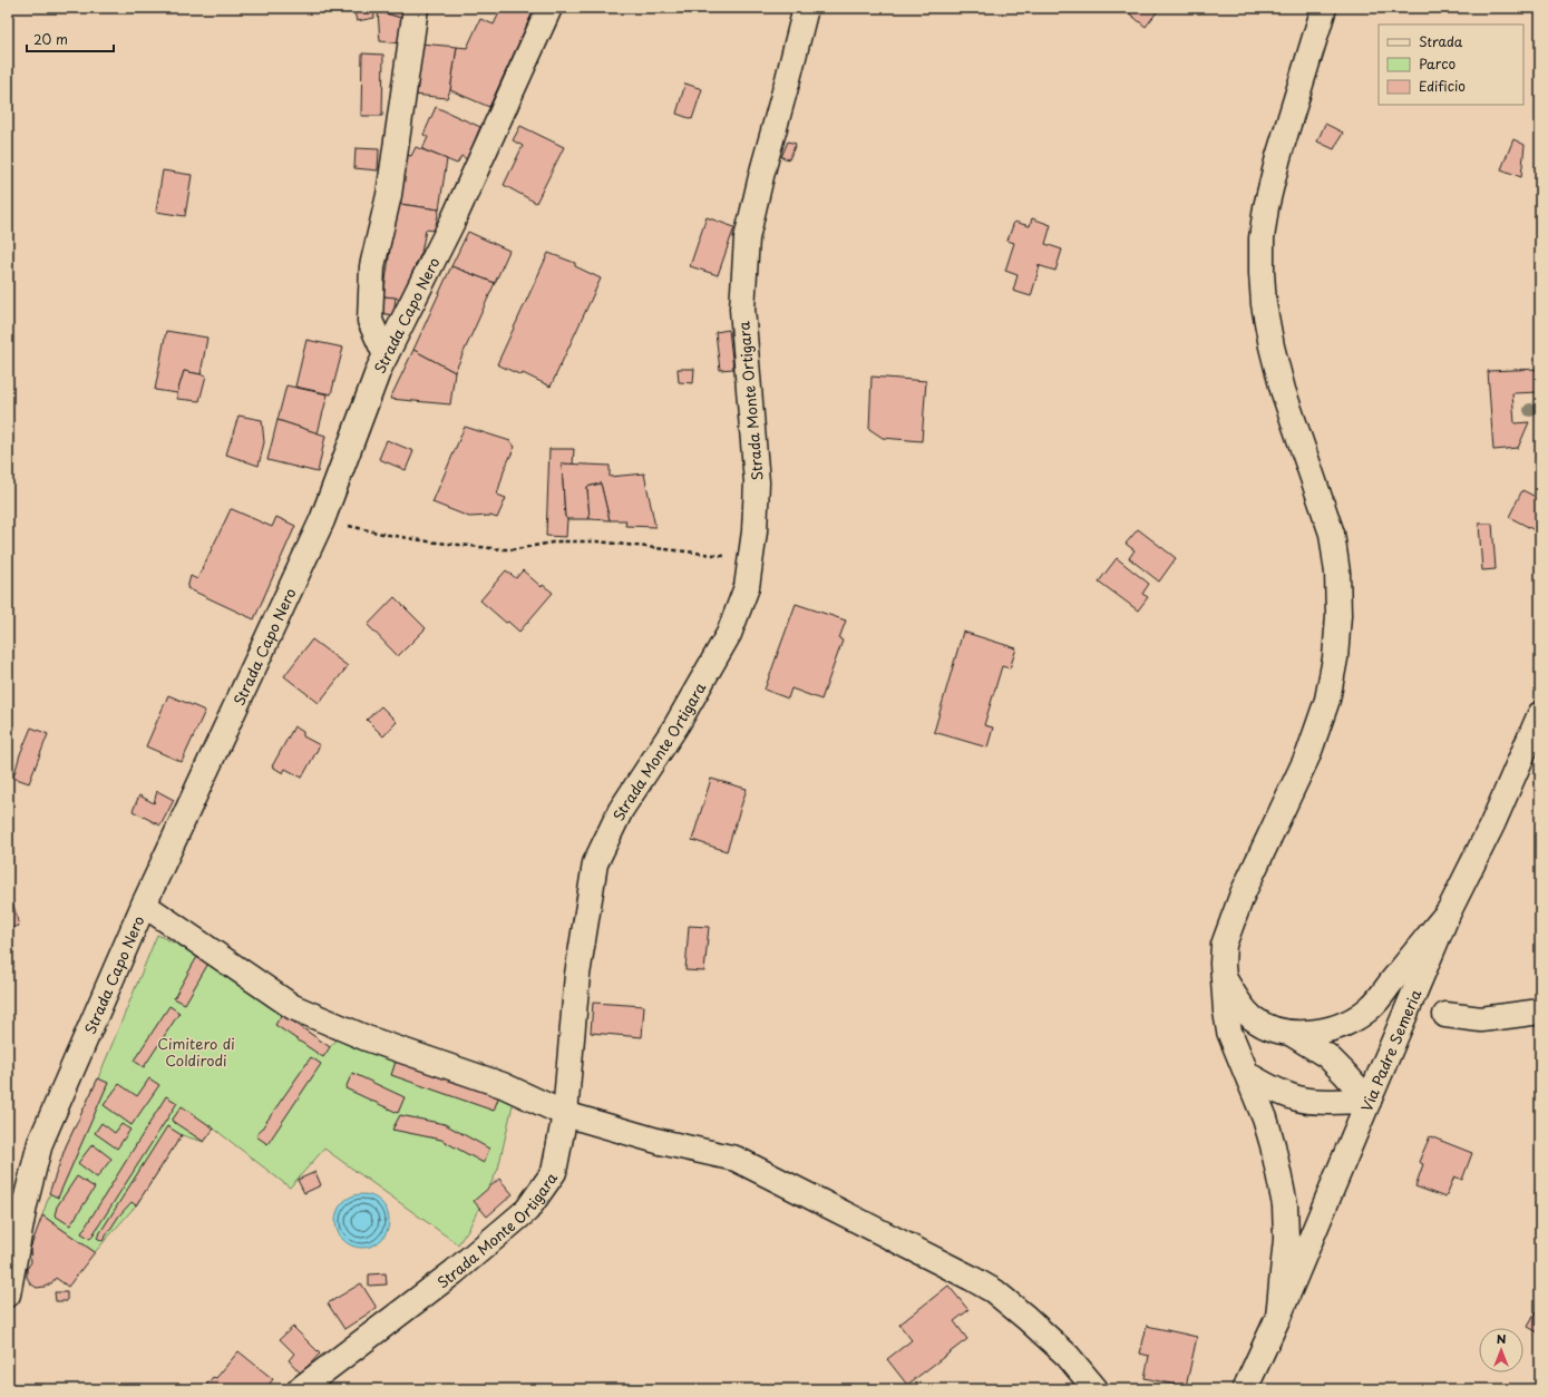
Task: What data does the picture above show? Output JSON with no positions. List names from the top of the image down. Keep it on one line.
{"streets":{"main road":["Strada Capo Nero","Strada Monte Ortigara","Via Padre Semeria"]},"parks":["Cimitero di Coldirodi"],"legend":["Strada","Parco","Edificio"],"scale_bar":"20 m","north":"top"}
